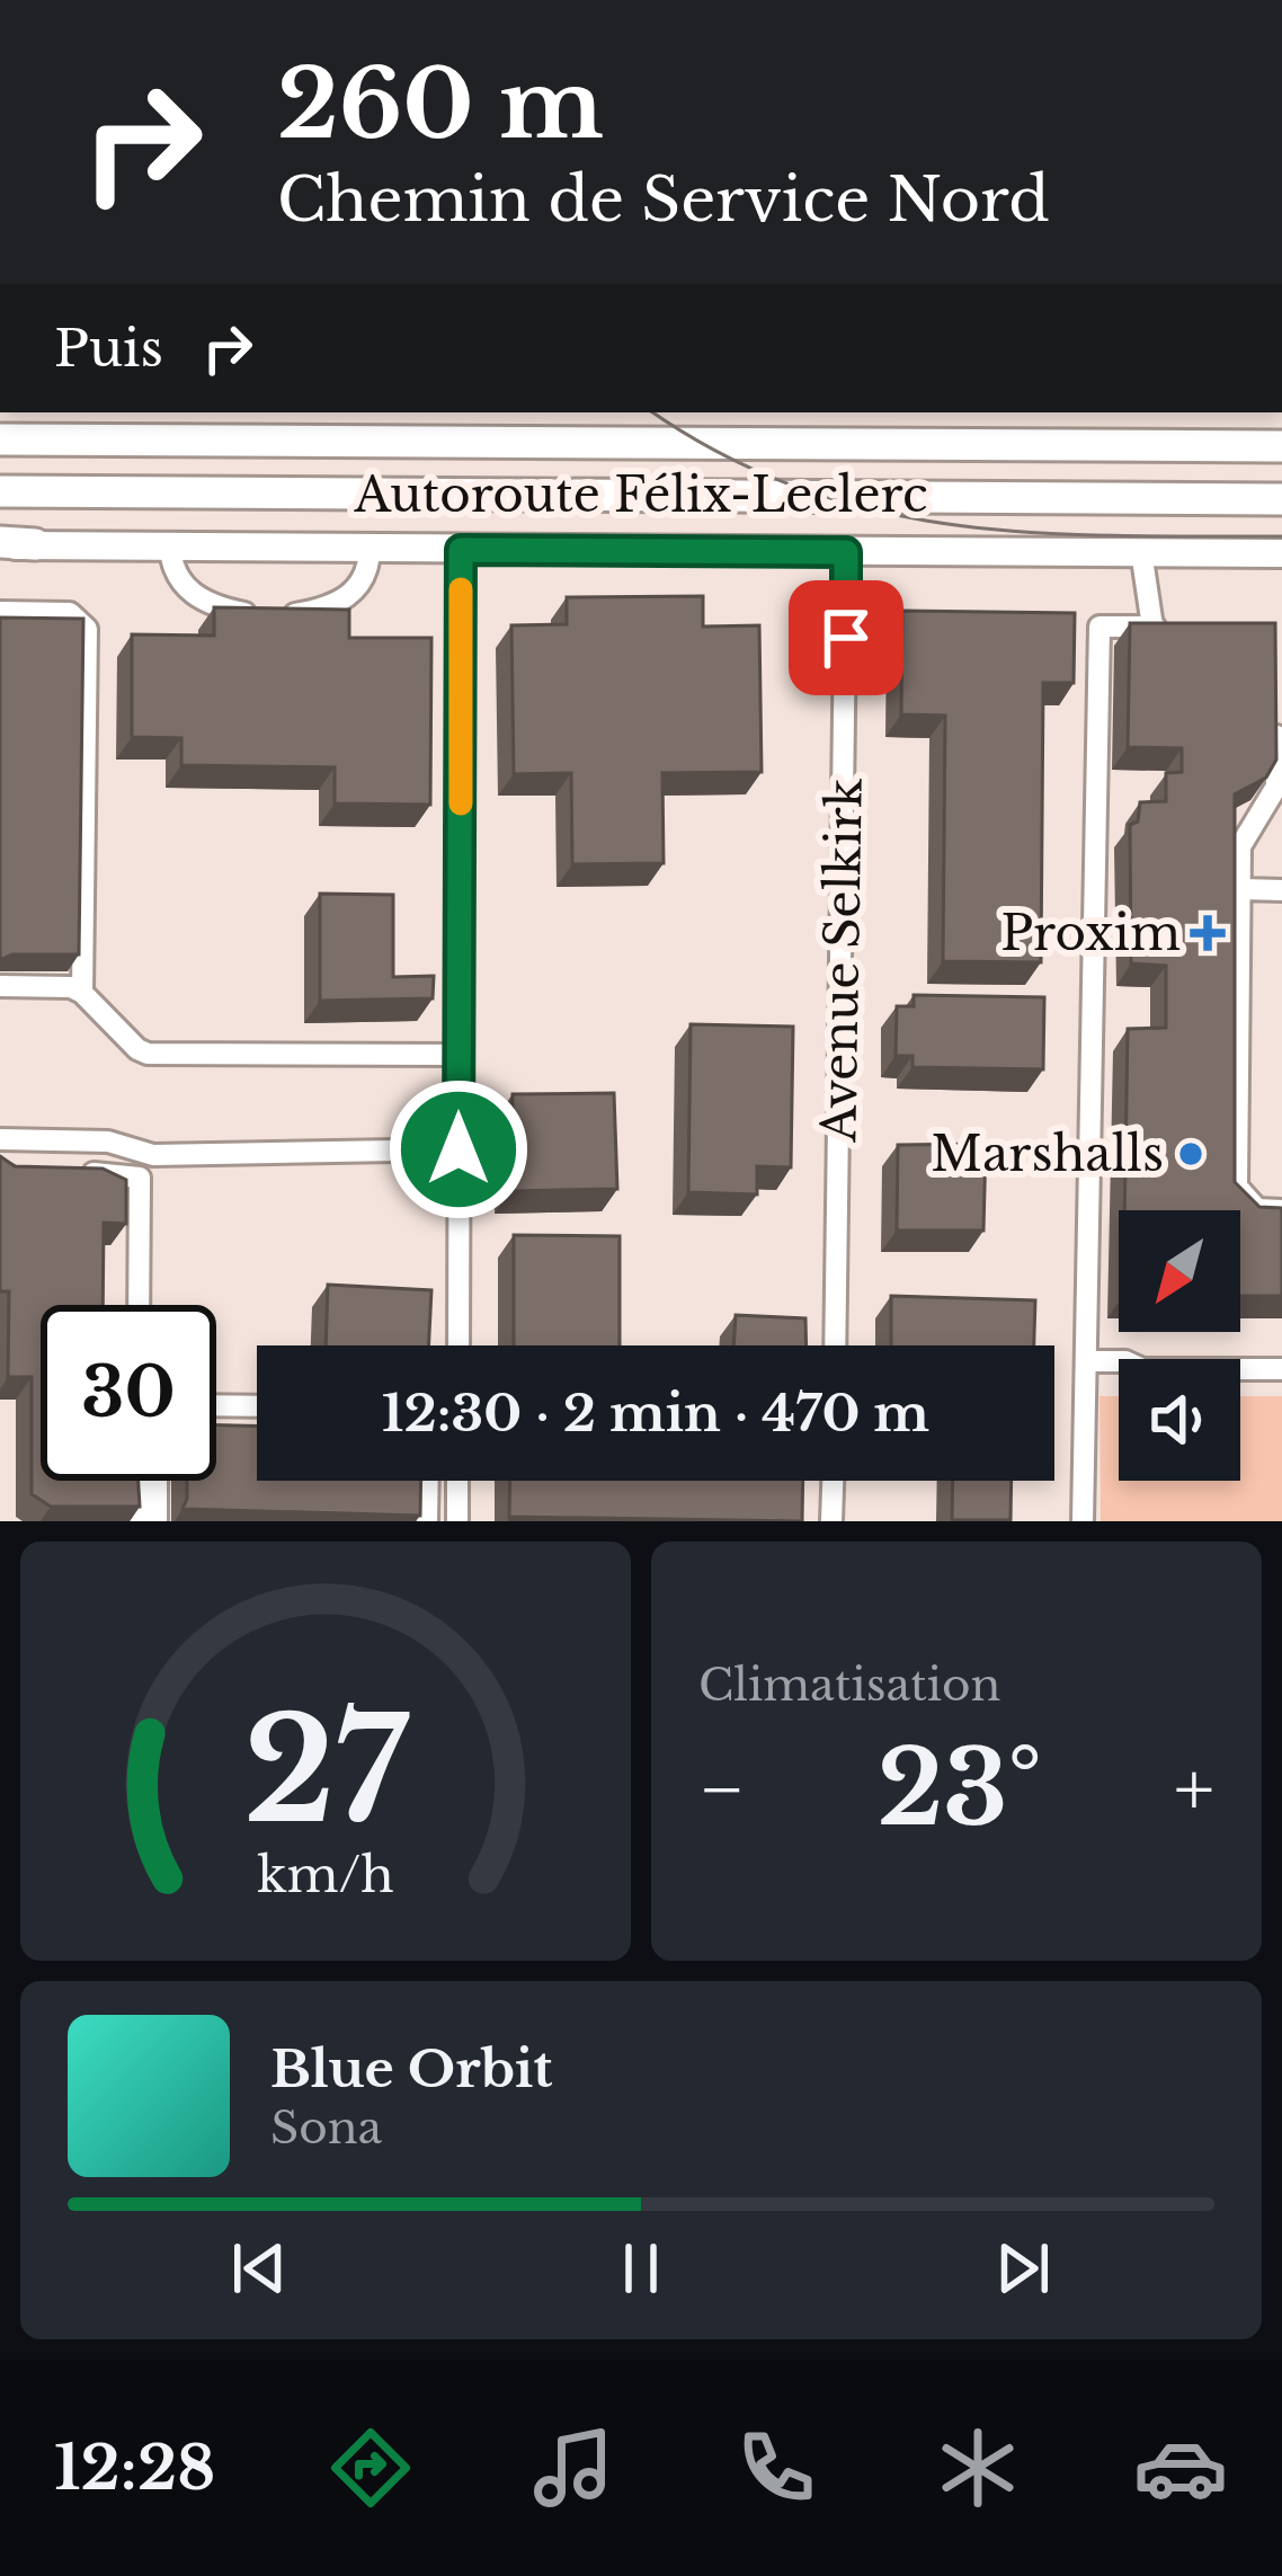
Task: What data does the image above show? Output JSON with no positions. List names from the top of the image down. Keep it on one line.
{"streets":{"highway":["Autoroute Félix-Leclerc"],"street":["Avenue Selkirk"]},"places":{"health":["Proxim"],"other":["Marshalls"]},"north":"bottom left","page":{"turn":["260 m","Chemin de Service Nord"],"then":"Puis","limit":"30","trip":"12:30 · 2 min · 470 m","tile":"Climatisation","heat":["−","23°","+"],"song":["Blue Orbit","Sona"],"tabs":"12:28","gauge":["27","km/h"]}}
